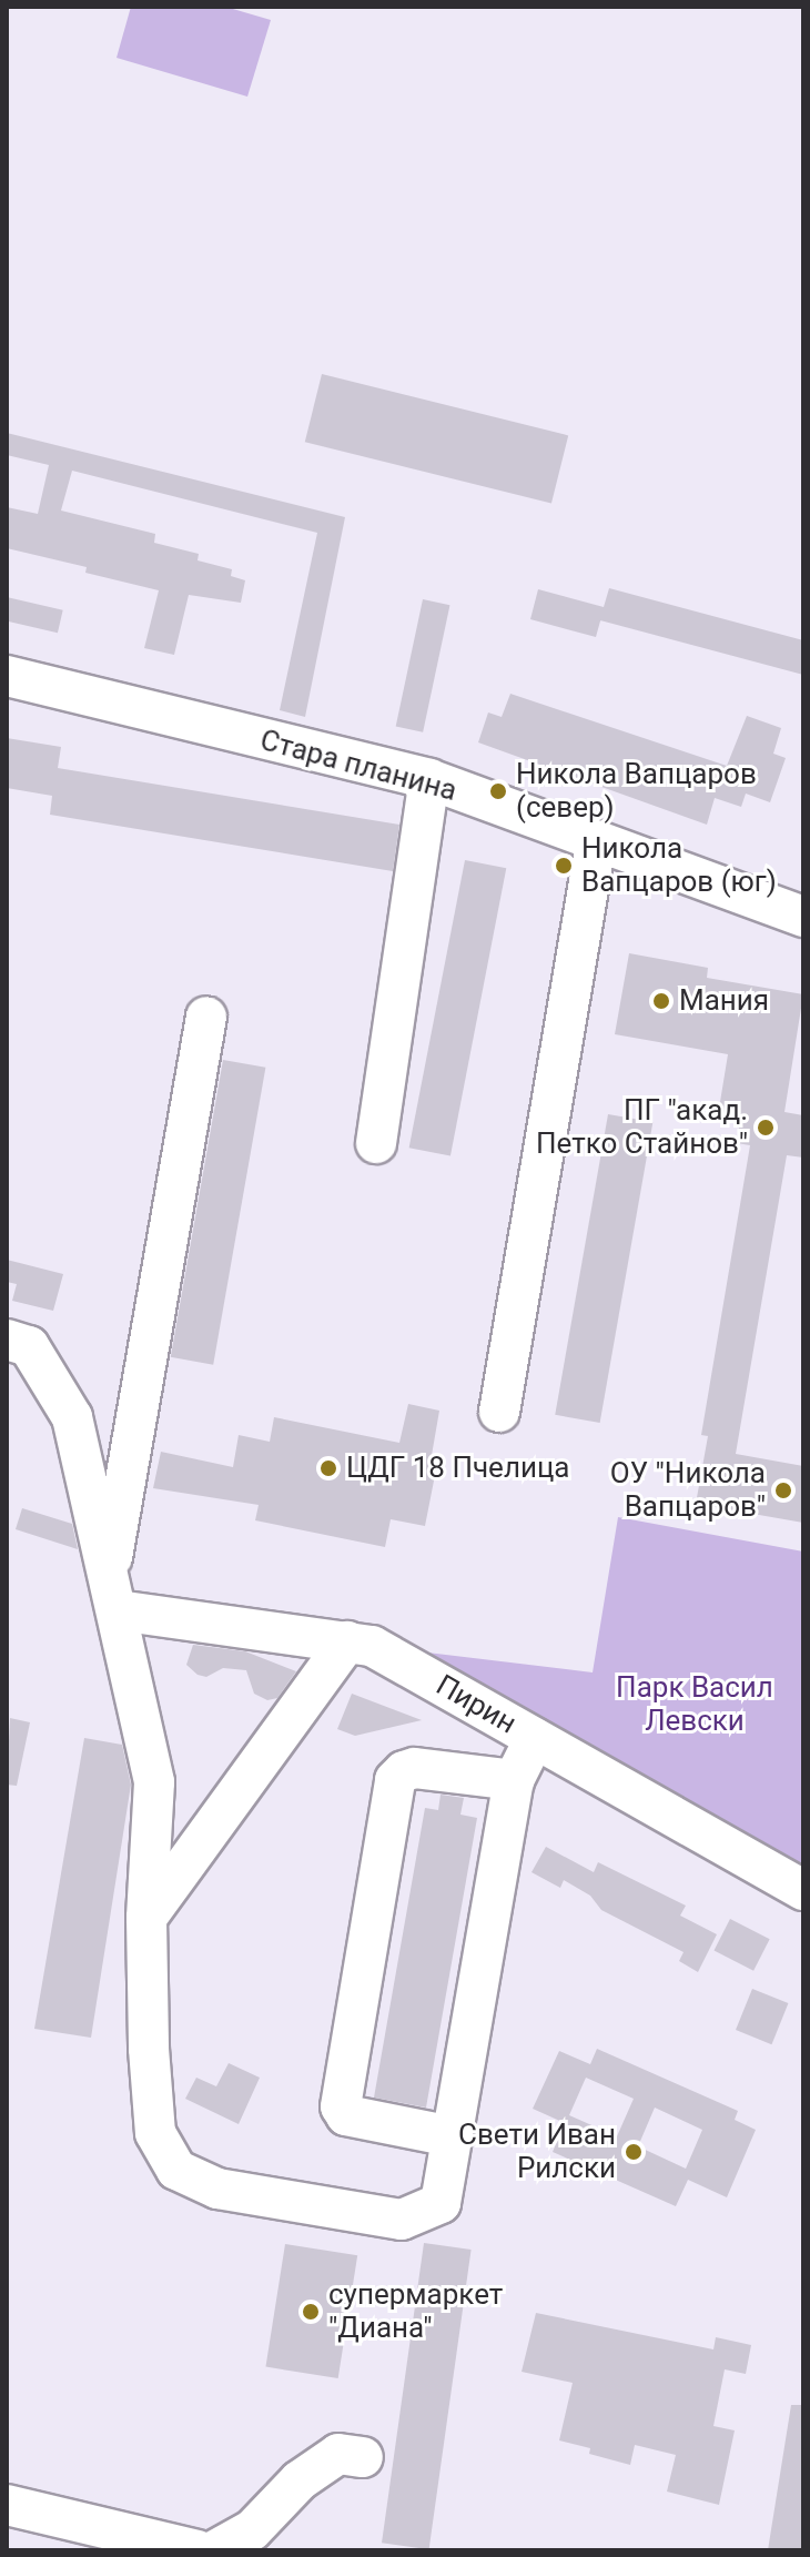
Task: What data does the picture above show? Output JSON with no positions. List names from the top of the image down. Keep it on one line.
{"streets":{"street":["Стара планина","Пирин"]},"parks":["Парк Васил Левски"],"places":["Никола Вапцаров (север)","Никола Вапцаров (юг)","Мания","ПГ \"акад. Петко Стайнов\"","ЦДГ 18 Пчелица","ОУ \"Никола Вапцаров\"","Свети Иван Рилски","супермаркет \"Диана\""]}
